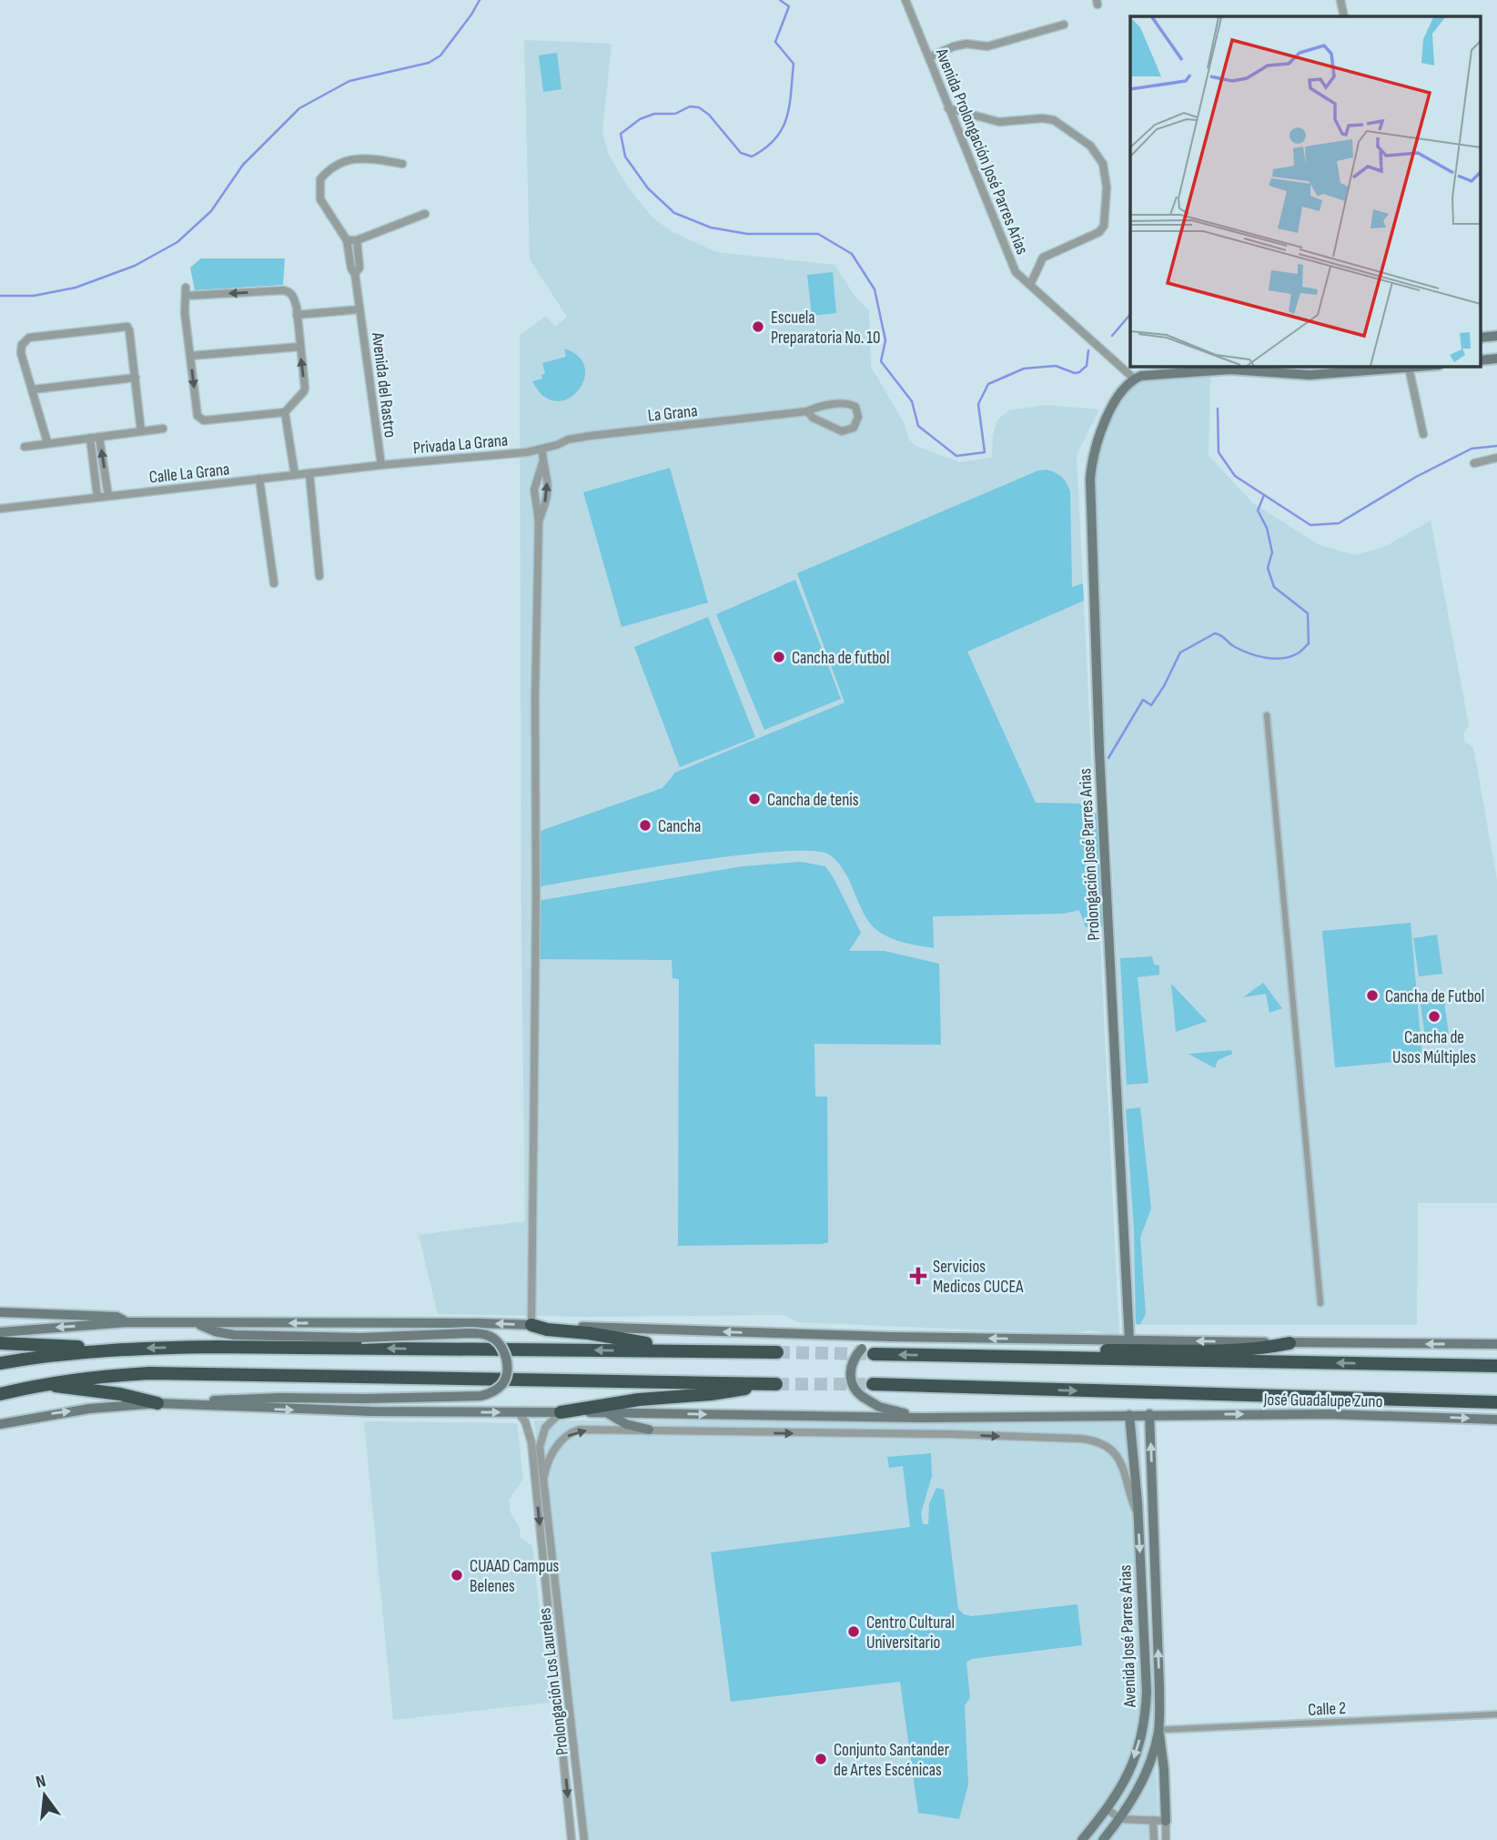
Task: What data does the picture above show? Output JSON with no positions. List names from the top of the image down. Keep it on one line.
{"streets":{"main road":["Prolongación José Parres Arias","José Guadalupe Zuno","Avenida José Parres Arias"],"street":["Avenida Prolongación José Parres Arias","Avenida del Rastro","La Grana","Privada La Grana","Calle La Grana","Prolongación Los Laureles","Calle 2"]},"crossings":[["Avenida Prolongación José Parres Arias","Prolongación José Parres Arias"],["Avenida del Rastro","Privada La Grana"],["Avenida del Rastro","Calle La Grana"],["La Grana","Privada La Grana"],["Privada La Grana","Calle La Grana"],["José Guadalupe Zuno","Avenida José Parres Arias"],["Avenida José Parres Arias","Calle 2"]],"places":{"other":["Escuela Preparatoria No. 10","Cancha de futbol","Cancha de tenis","Cancha","Cancha de Futbol","Cancha de Usos Múltiples","CUAAD Campus Belenes","Centro Cultural Universitario","Conjunto Santander de Artes Escénicas"],"health":["Servicios Medicos CUCEA"]},"north":"top"}
